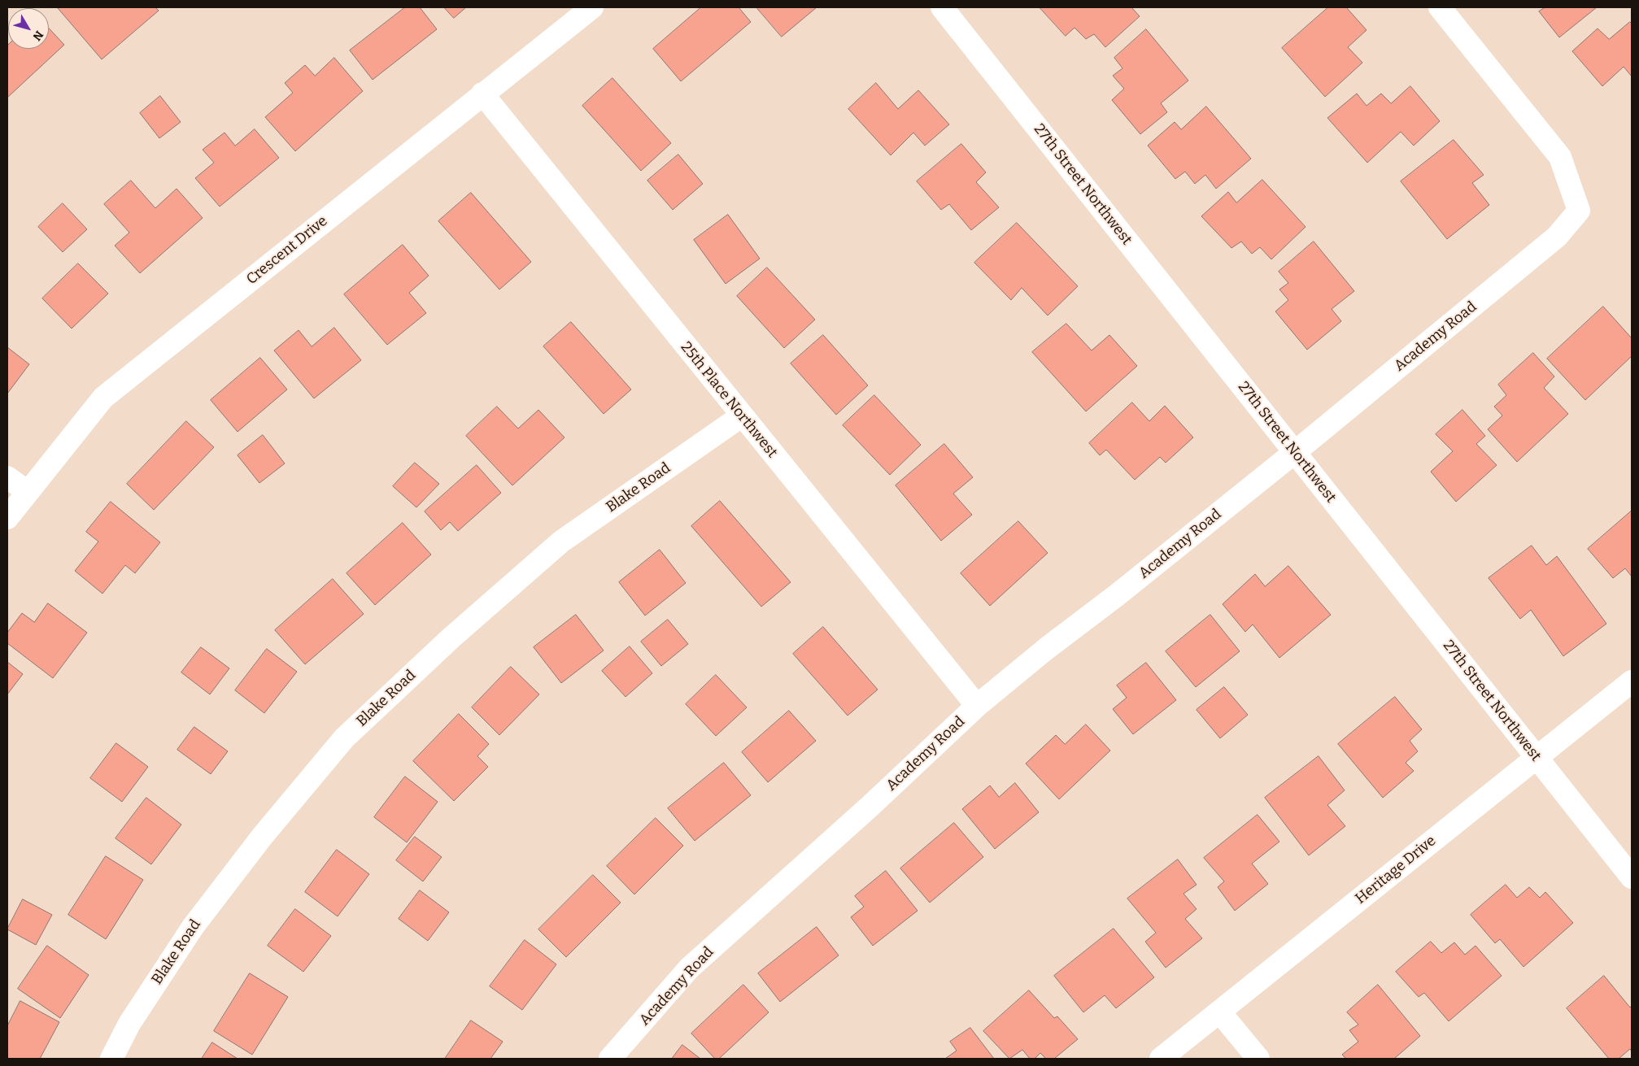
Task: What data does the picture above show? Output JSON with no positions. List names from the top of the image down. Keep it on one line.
{"streets":{"street":["27th Street Northwest","Crescent Drive","Academy Road","25th Place Northwest","Blake Road","Heritage Drive"]},"crossings":[["27th Street Northwest","Academy Road"],["27th Street Northwest","Heritage Drive"],["Crescent Drive","25th Place Northwest"],["Academy Road","25th Place Northwest"],["25th Place Northwest","Blake Road"]],"north":"bottom right"}
